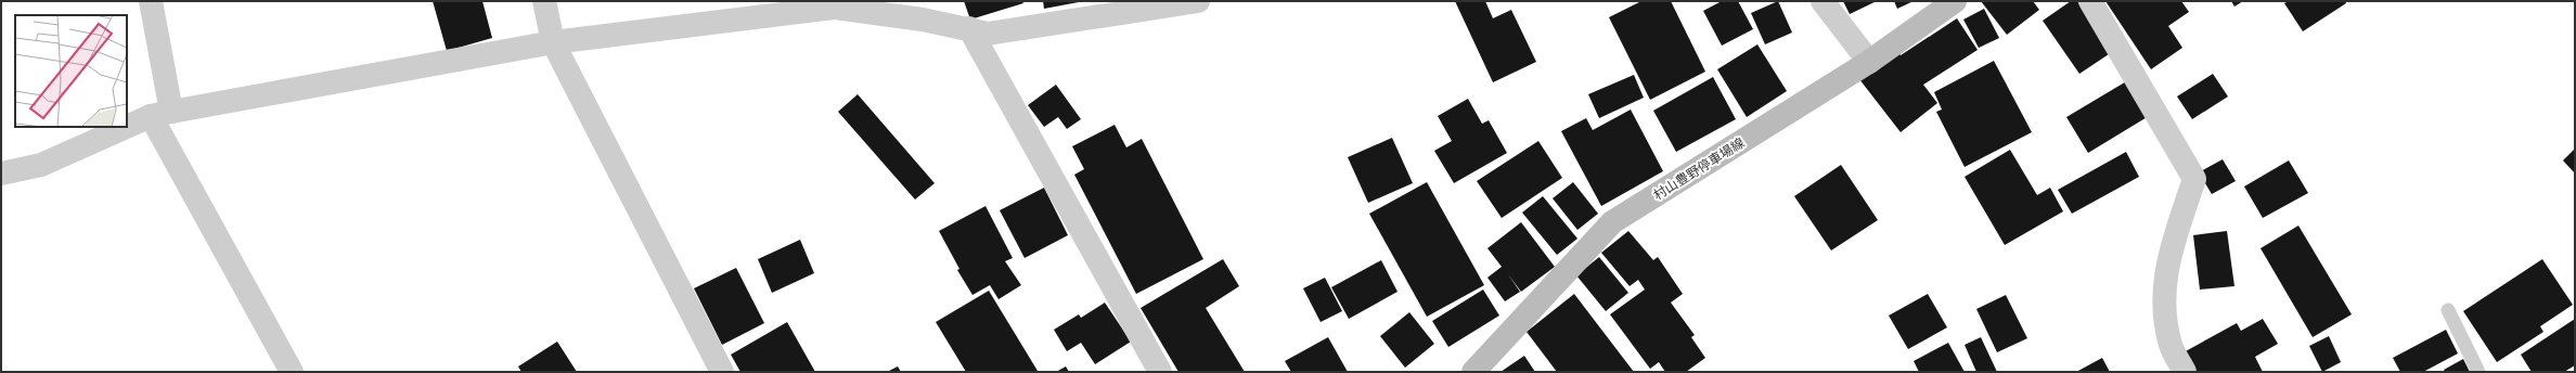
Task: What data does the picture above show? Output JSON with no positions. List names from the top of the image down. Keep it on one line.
{"streets":{"main road":["村山豊野停車場線"]}}
